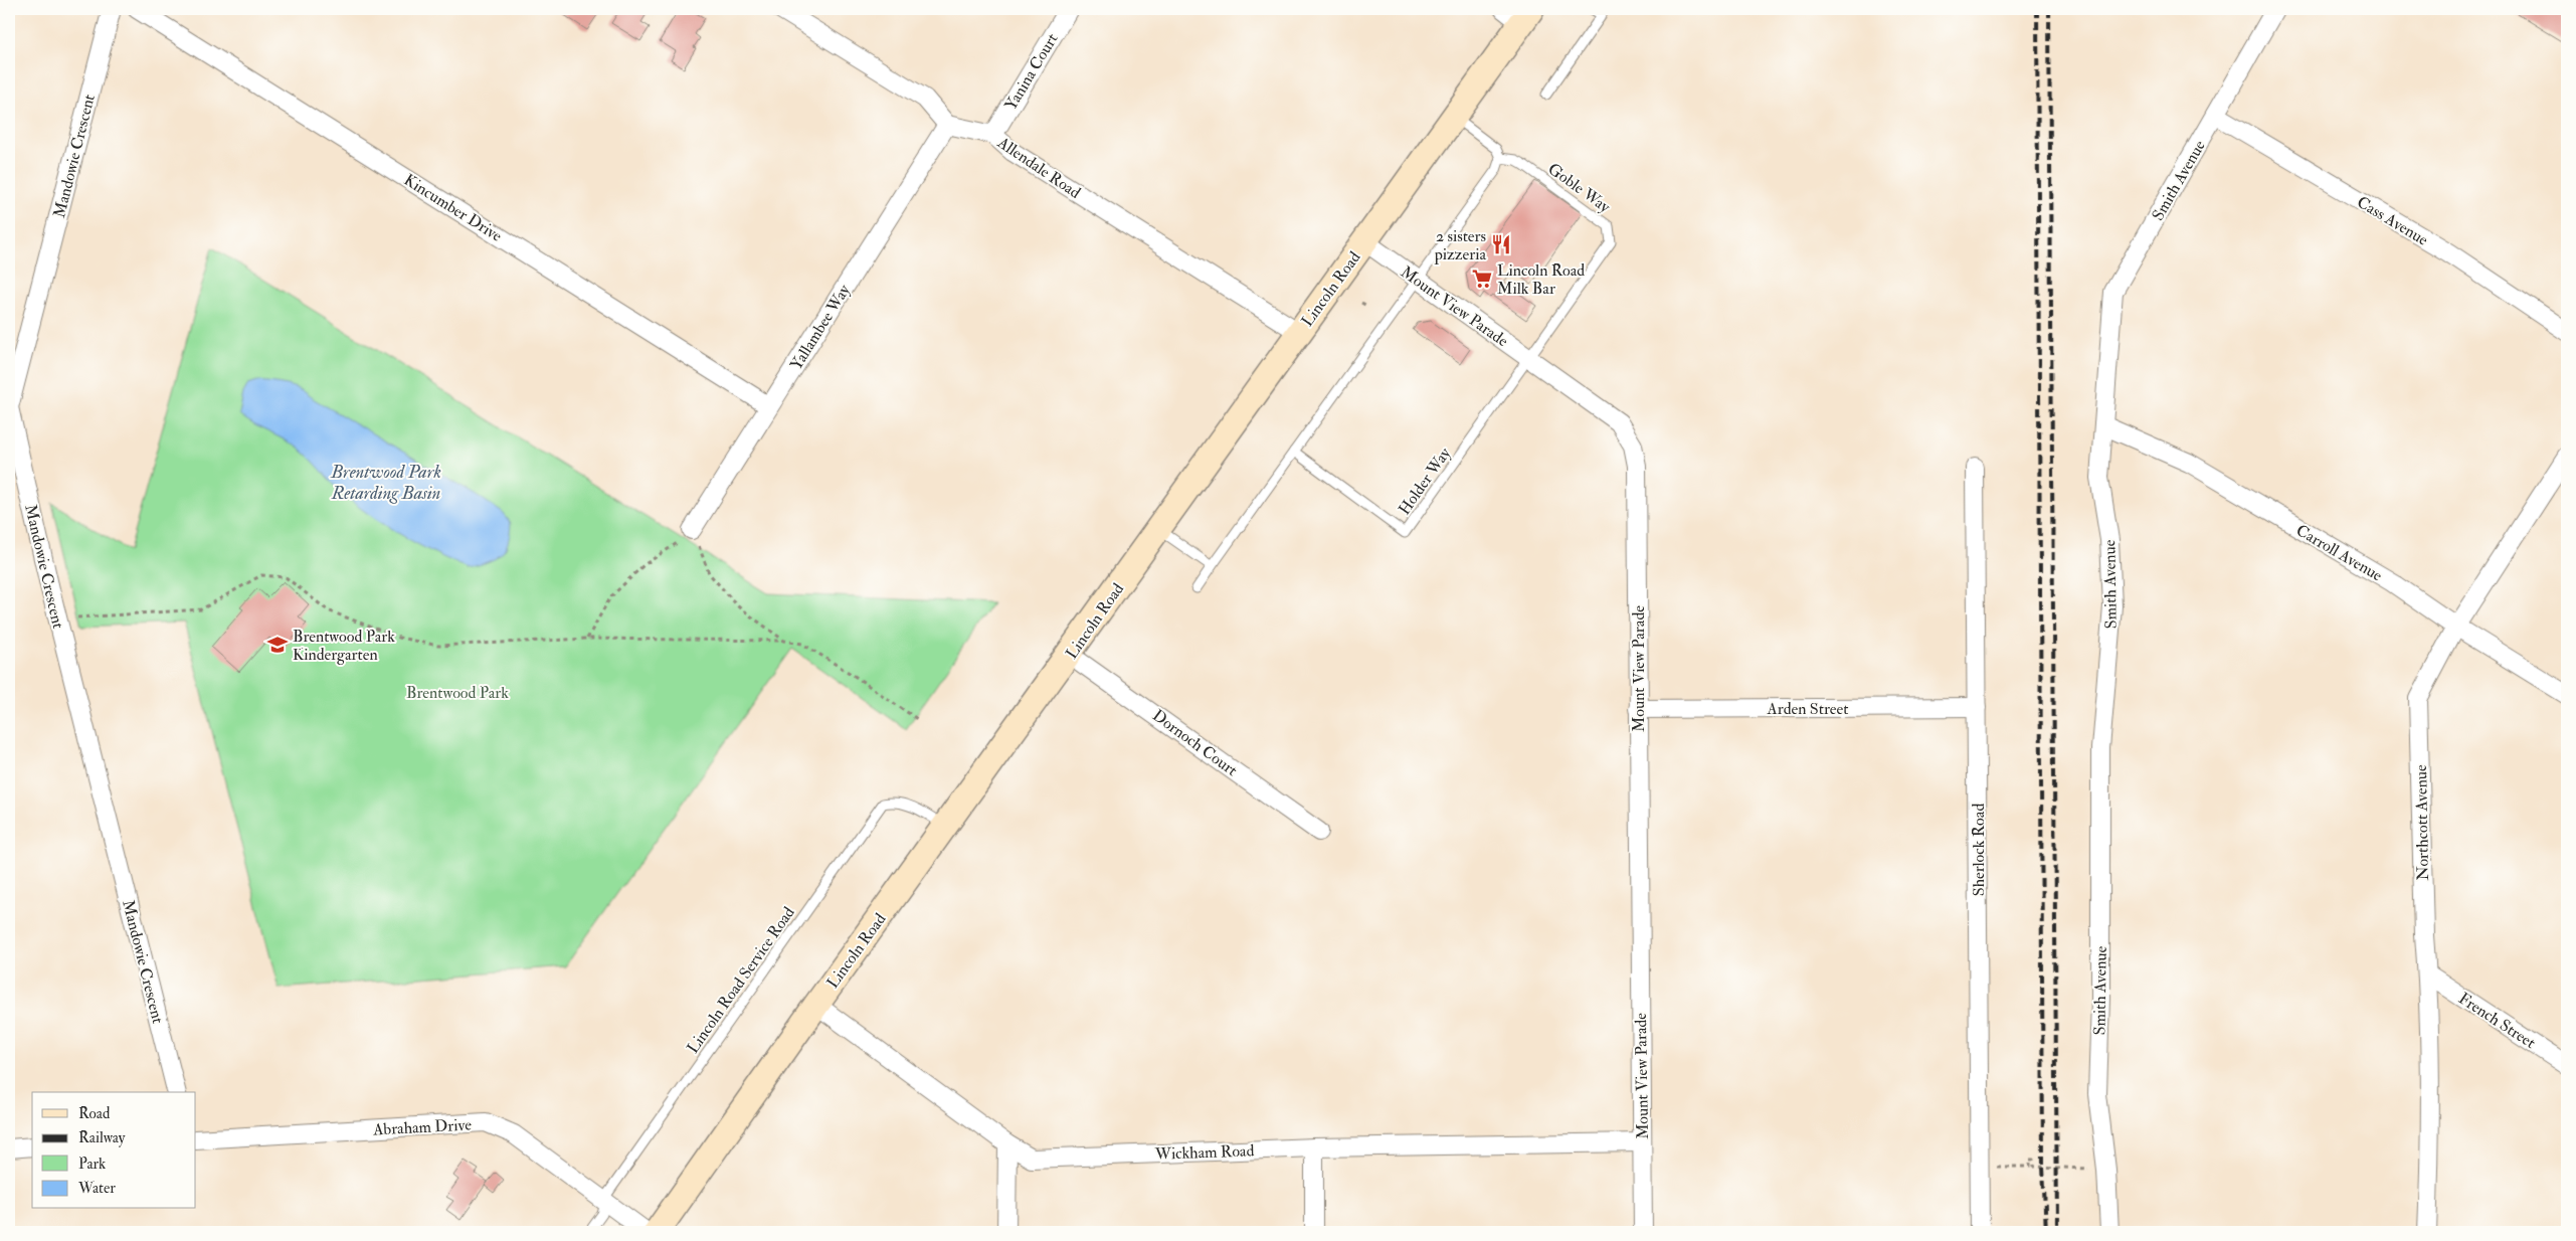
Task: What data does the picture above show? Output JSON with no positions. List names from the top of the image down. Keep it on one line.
{"streets":{"main road":["Lincoln Road"],"street":["Yanina Court","Mandowie Crescent","Allendale Road","Smith Avenue","Kincumber Drive","Cass Avenue","Mount View Parade","Yallambee Way","Carroll Avenue","Arden Street","Dornoch Court","Northcott Avenue","Sherlock Road","French Street","Abraham Drive","Wickham Road"],"lane":["Goble Way","Holder Way","Lincoln Road Service Road"]},"crossings":[["Yanina Court","Allendale Road"],["Allendale Road","Lincoln Road"],["Allendale Road","Yallambee Way"],["Smith Avenue","Cass Avenue"],["Smith Avenue","Carroll Avenue"],["Goble Way","Mount View Parade"],["Goble Way","Holder Way"],["Kincumber Drive","Yallambee Way"],["Lincoln Road","Mount View Parade"],["Lincoln Road","Dornoch Court"],["Lincoln Road","Lincoln Road Service Road"],["Lincoln Road","Wickham Road"],["Mount View Parade","Holder Way"],["Mount View Parade","Arden Street"],["Mount View Parade","Wickham Road"],["Carroll Avenue","Northcott Avenue"],["Arden Street","Sherlock Road"],["Northcott Avenue","French Street"],["Lincoln Road Service Road","Abraham Drive"]],"water":["Brentwood Park Retarding Basin"],"parks":["Brentwood Park"],"places":{"restaurant":["2 sisters pizzeria"],"supermarket":["Lincoln Road Milk Bar"],"school or university":["Brentwood Park Kindergarten"]},"legend":["Road","Railway","Park","Water"]}
